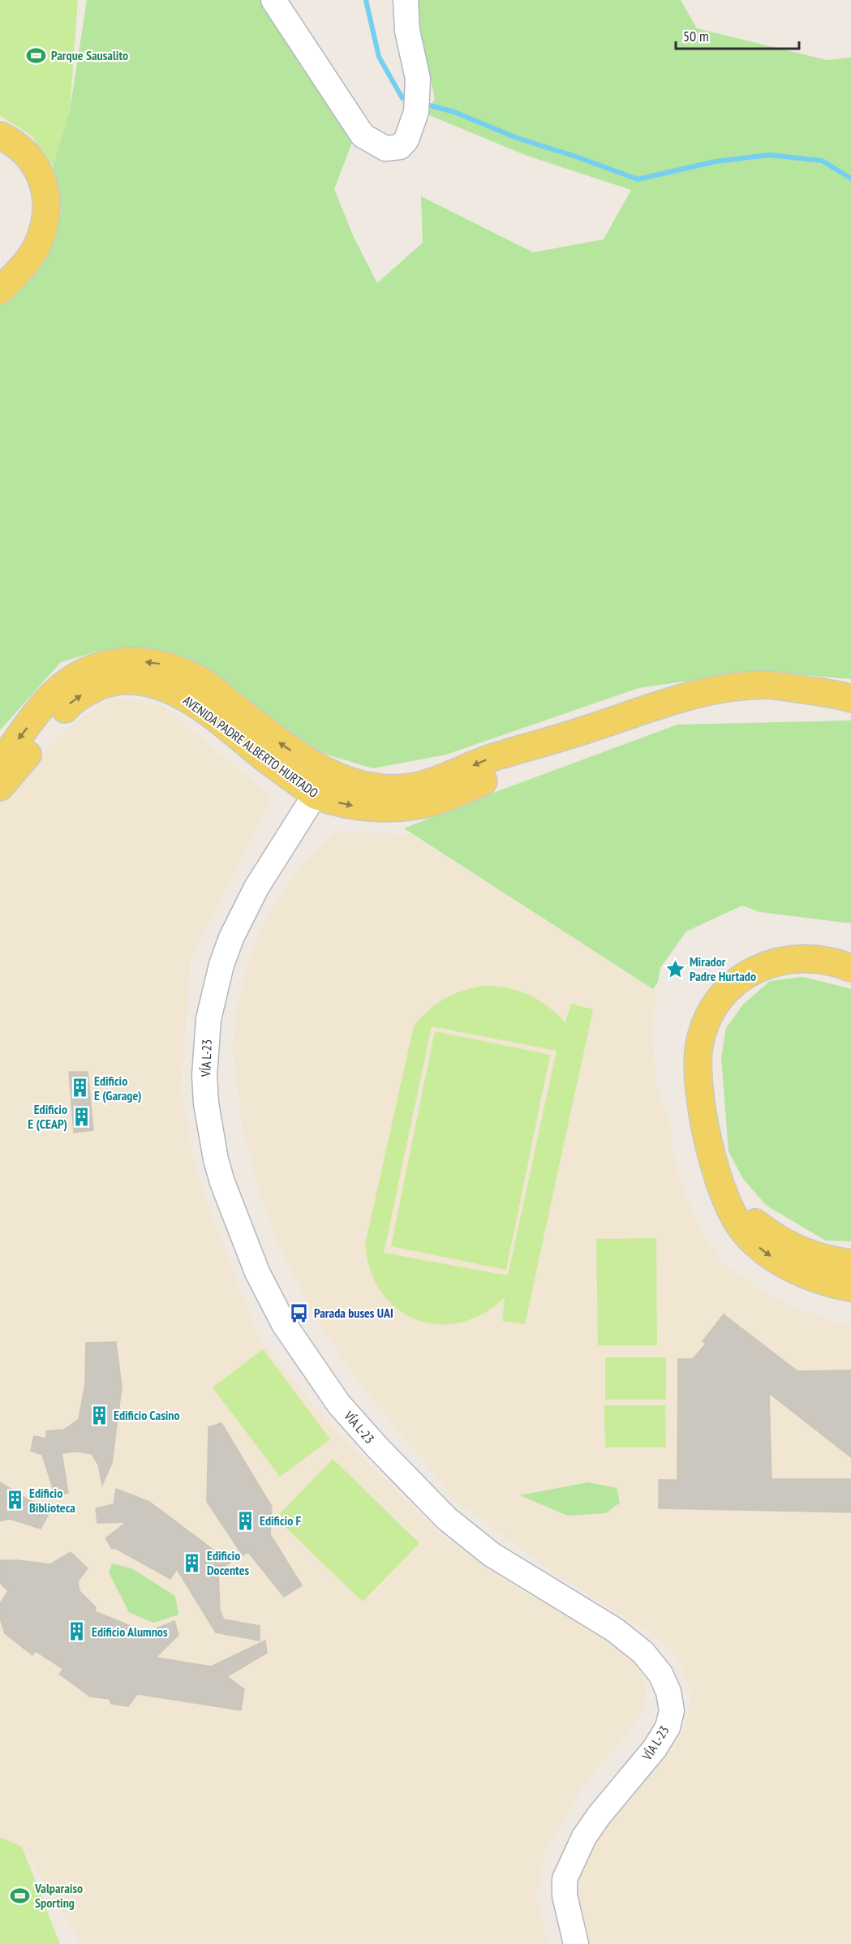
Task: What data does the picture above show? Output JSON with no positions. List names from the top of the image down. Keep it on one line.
{"streets":{"main road":["AVENIDA PADRE ALBERTO HURTADO"],"street":["VÍA L-23"]},"crossings":[["AVENIDA PADRE ALBERTO HURTADO","VÍA L-23"]],"places":{"sports":["Parque Sausalito","Valparaíso Sporting"],"place":["Mirador Padre Hurtado"],"building":["Edificio E (Garage)","Edificio E (CEAP)","Edificio Casino","Edificio Biblioteca","Edificio F","Edificio Docentes","Edificio Alumnos"],"bus stop":["Parada buses UAI"]},"scale_bar":"50 m"}
